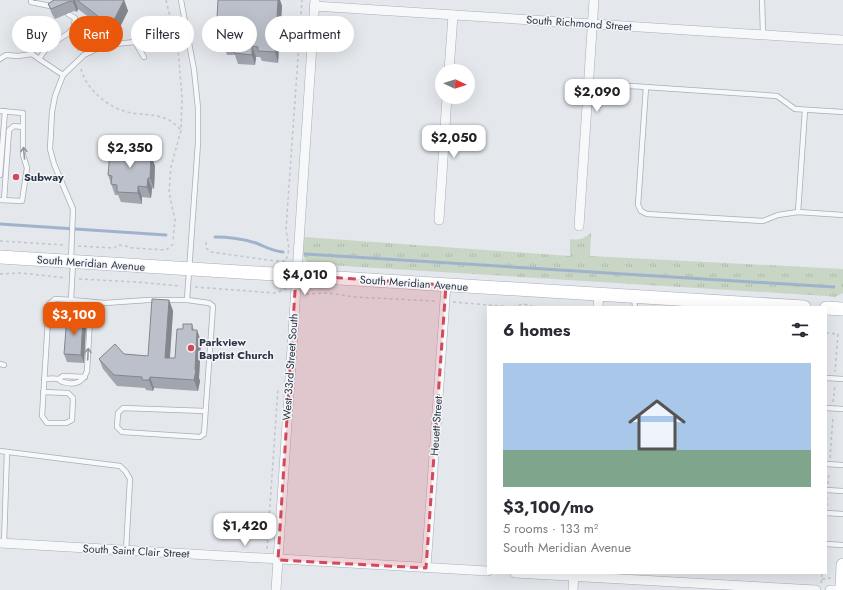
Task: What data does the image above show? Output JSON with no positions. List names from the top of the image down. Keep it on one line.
{"streets":{"main road":["South Meridian Avenue"],"street":["South Richmond Street","West 33rd Street South","Heuett Street","South Saint Clair Street"]},"crossings":[["South Richmond Street","West 33rd Street South"],["South Meridian Avenue","West 33rd Street South"],["South Meridian Avenue","Heuett Street"],["West 33rd Street South","South Saint Clair Street"],["Heuett Street","South Saint Clair Street"]],"places":["Subway","Parkview Baptist Church"],"north":"right","page":{"chip":["Buy","Rent","Filters","New","Apartment"],"price":["$2,090","$2,050","$2,350","$4,010","$3,100","$1,420"],"heading":"6 homes","list":[{"name":"$3,100/mo","note":"5 rooms · 133 m² · South Meridian Avenue"}]}}
